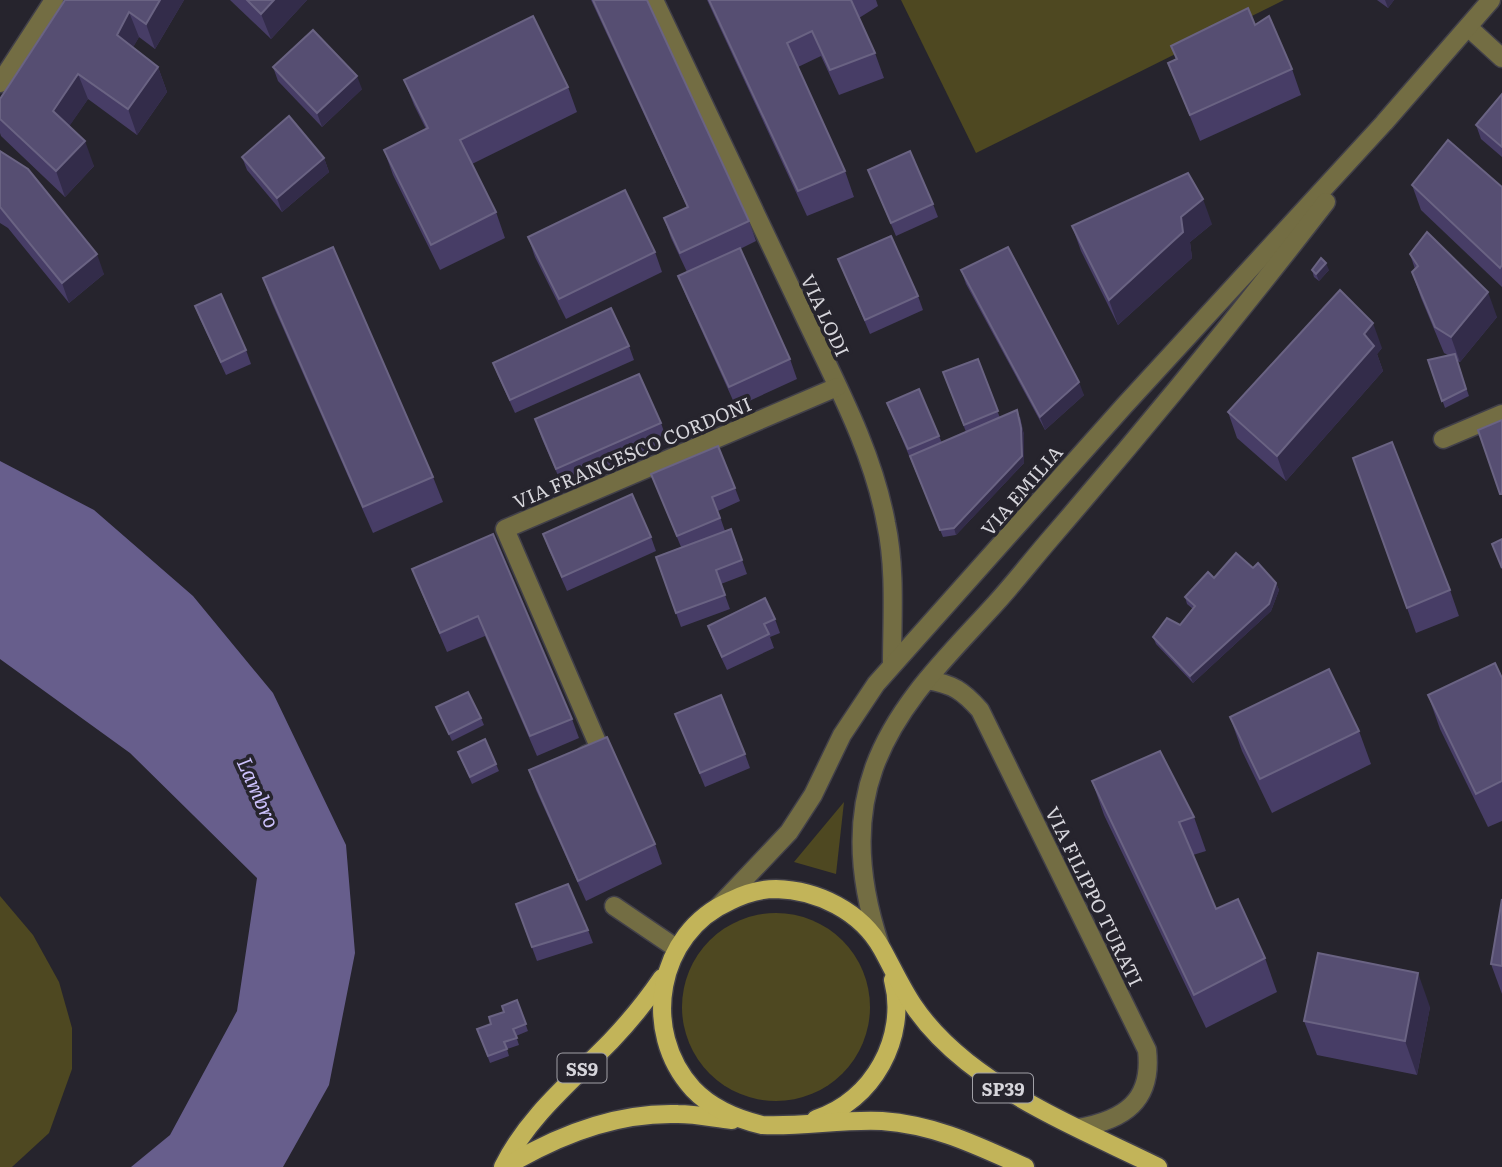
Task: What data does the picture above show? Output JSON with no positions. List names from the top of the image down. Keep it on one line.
{"streets":{"main road":["SS9","SP39"],"street":["VIA LODI","VIA FRANCESCO CORDONI","VIA EMILIA","VIA FILIPPO TURATI"]},"crossings":[["VIA LODI","VIA FRANCESCO CORDONI"],["VIA LODI","VIA EMILIA"],["VIA EMILIA","VIA FILIPPO TURATI"],["VIA EMILIA","SS9"],["VIA EMILIA","SP39"],["VIA FILIPPO TURATI","SP39"],["SS9","SP39"]],"water":["Lambro"]}
